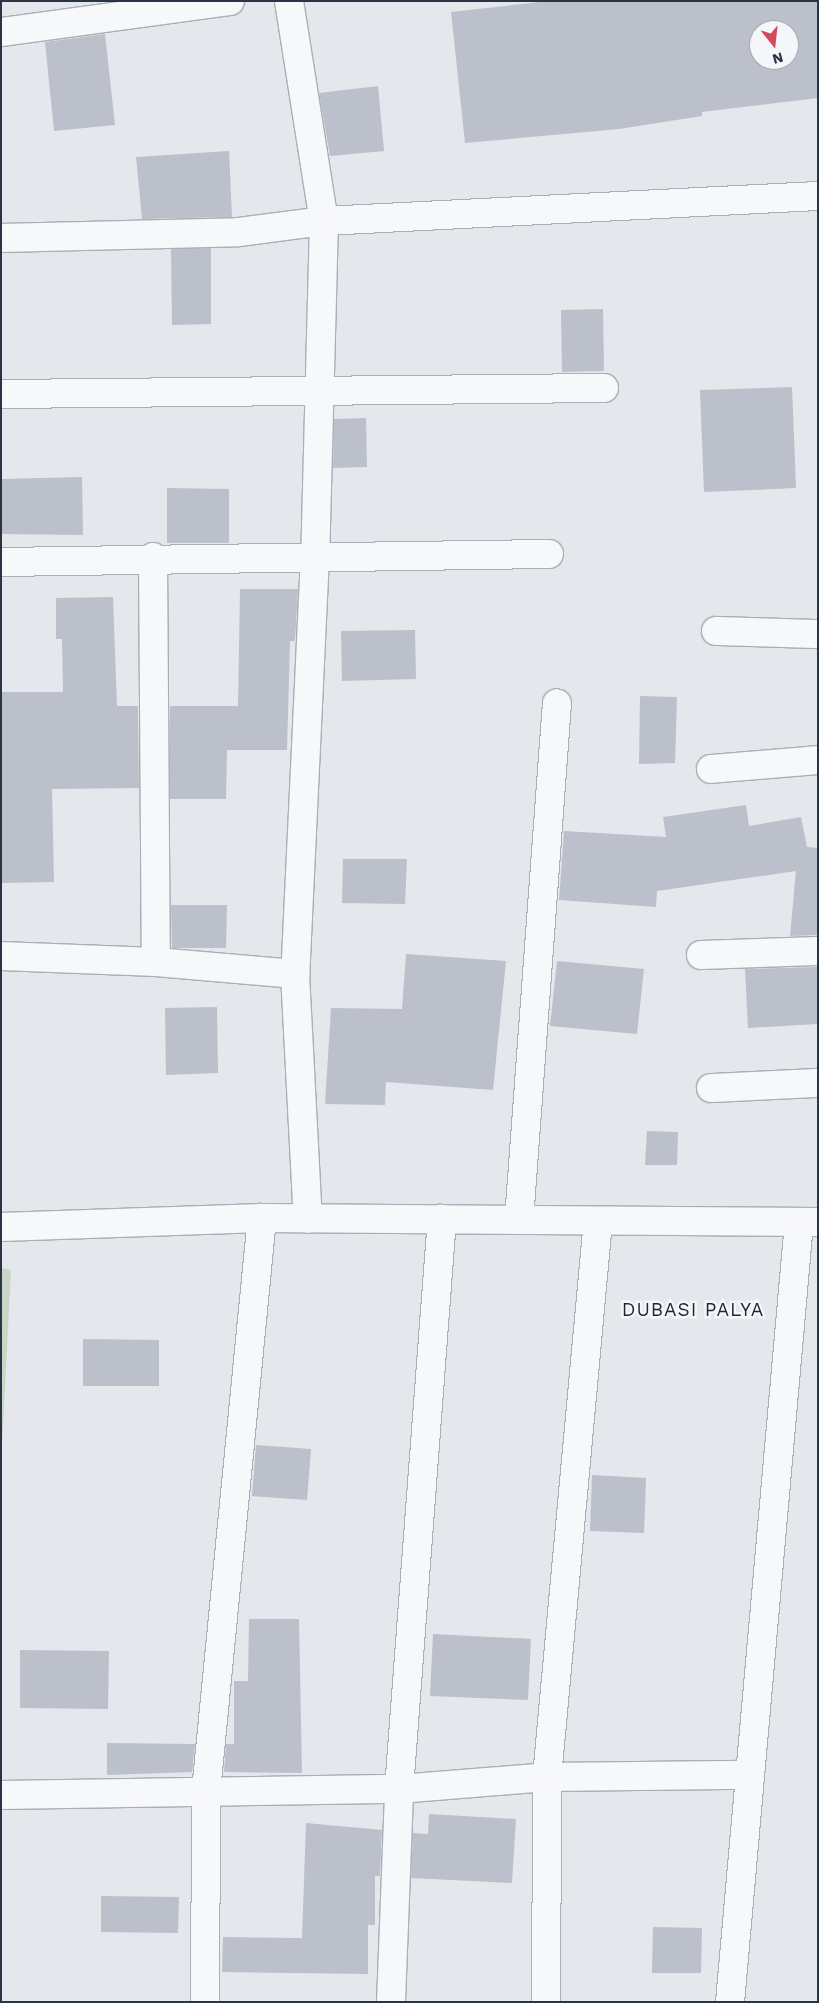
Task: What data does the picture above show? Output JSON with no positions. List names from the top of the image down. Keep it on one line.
{"districts":["DUBASI PALYA"],"north":"bottom"}
